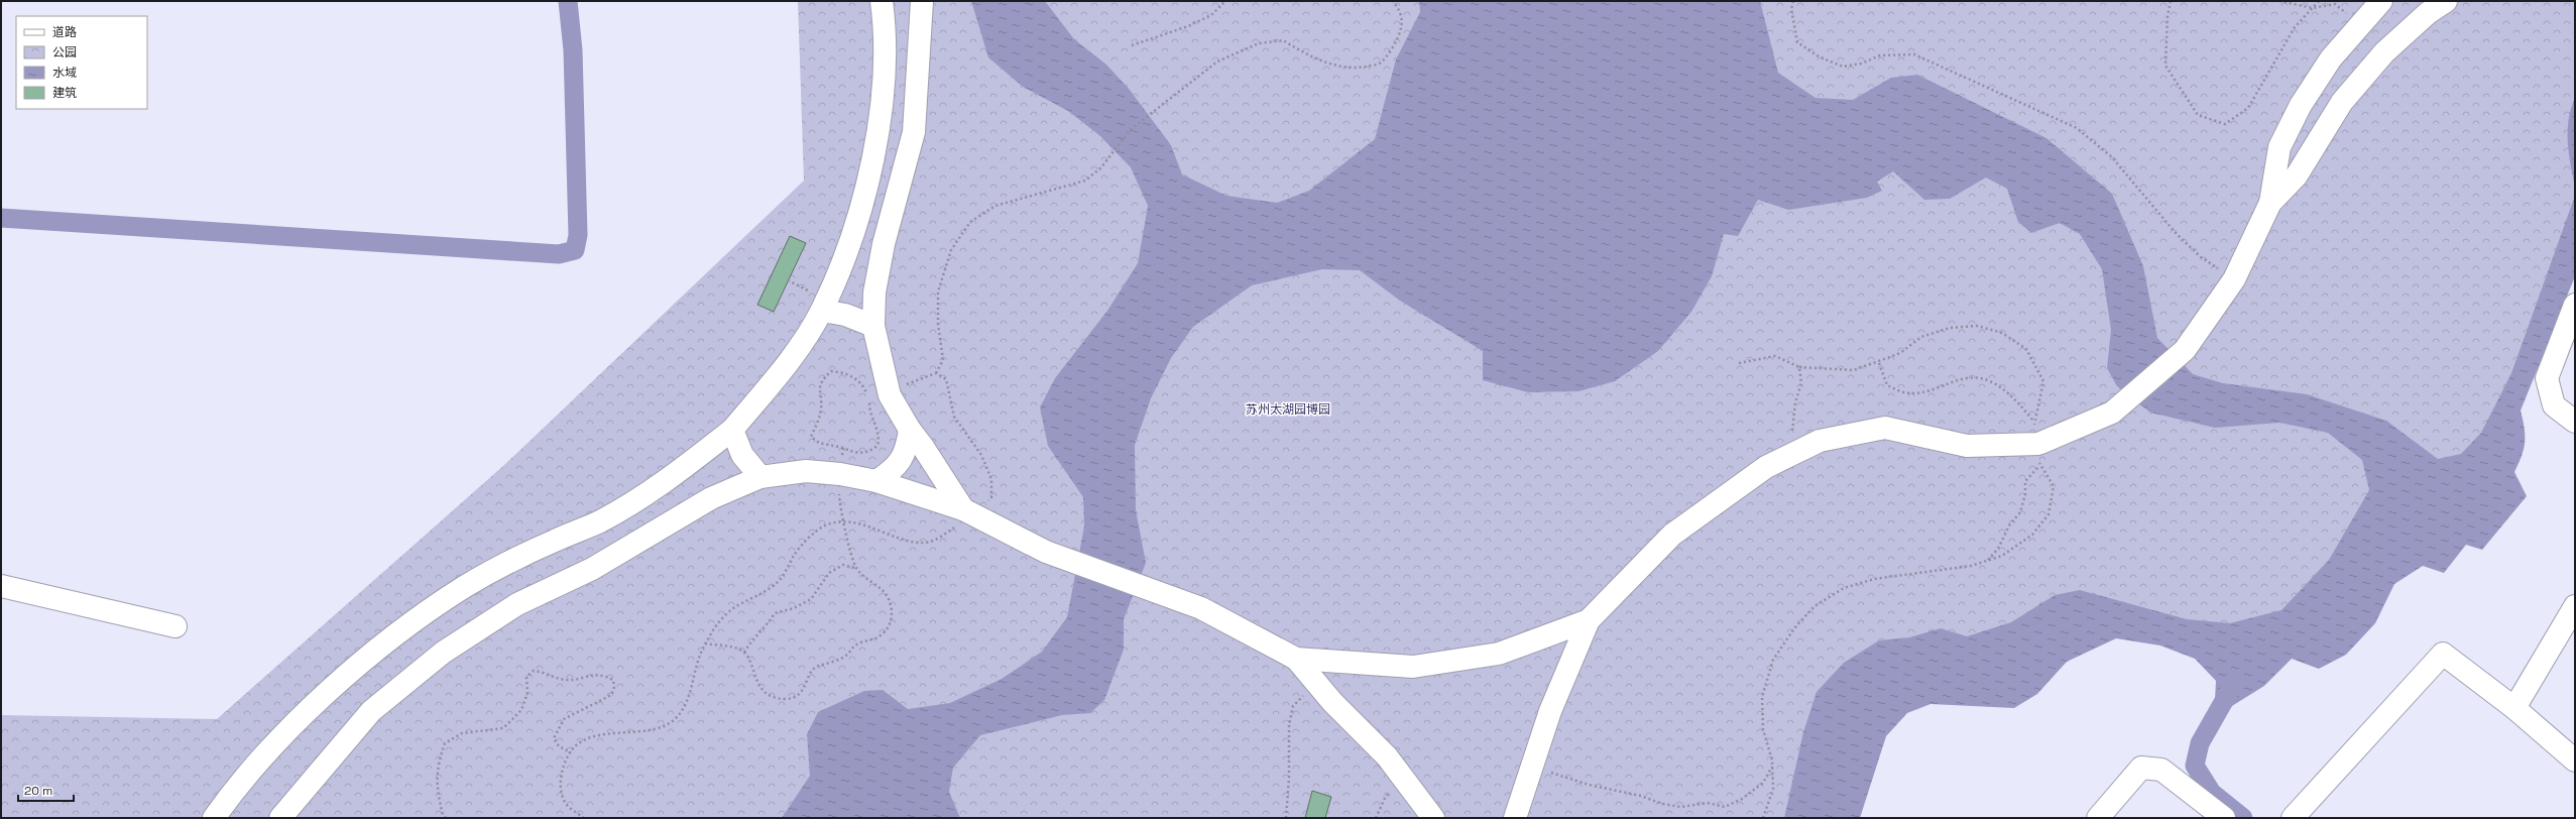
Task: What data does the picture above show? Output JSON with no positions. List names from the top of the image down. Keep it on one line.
{"parks":["苏州太湖园博园"],"legend":["道路","公园","水域","建筑"],"scale_bar":"20 m"}
